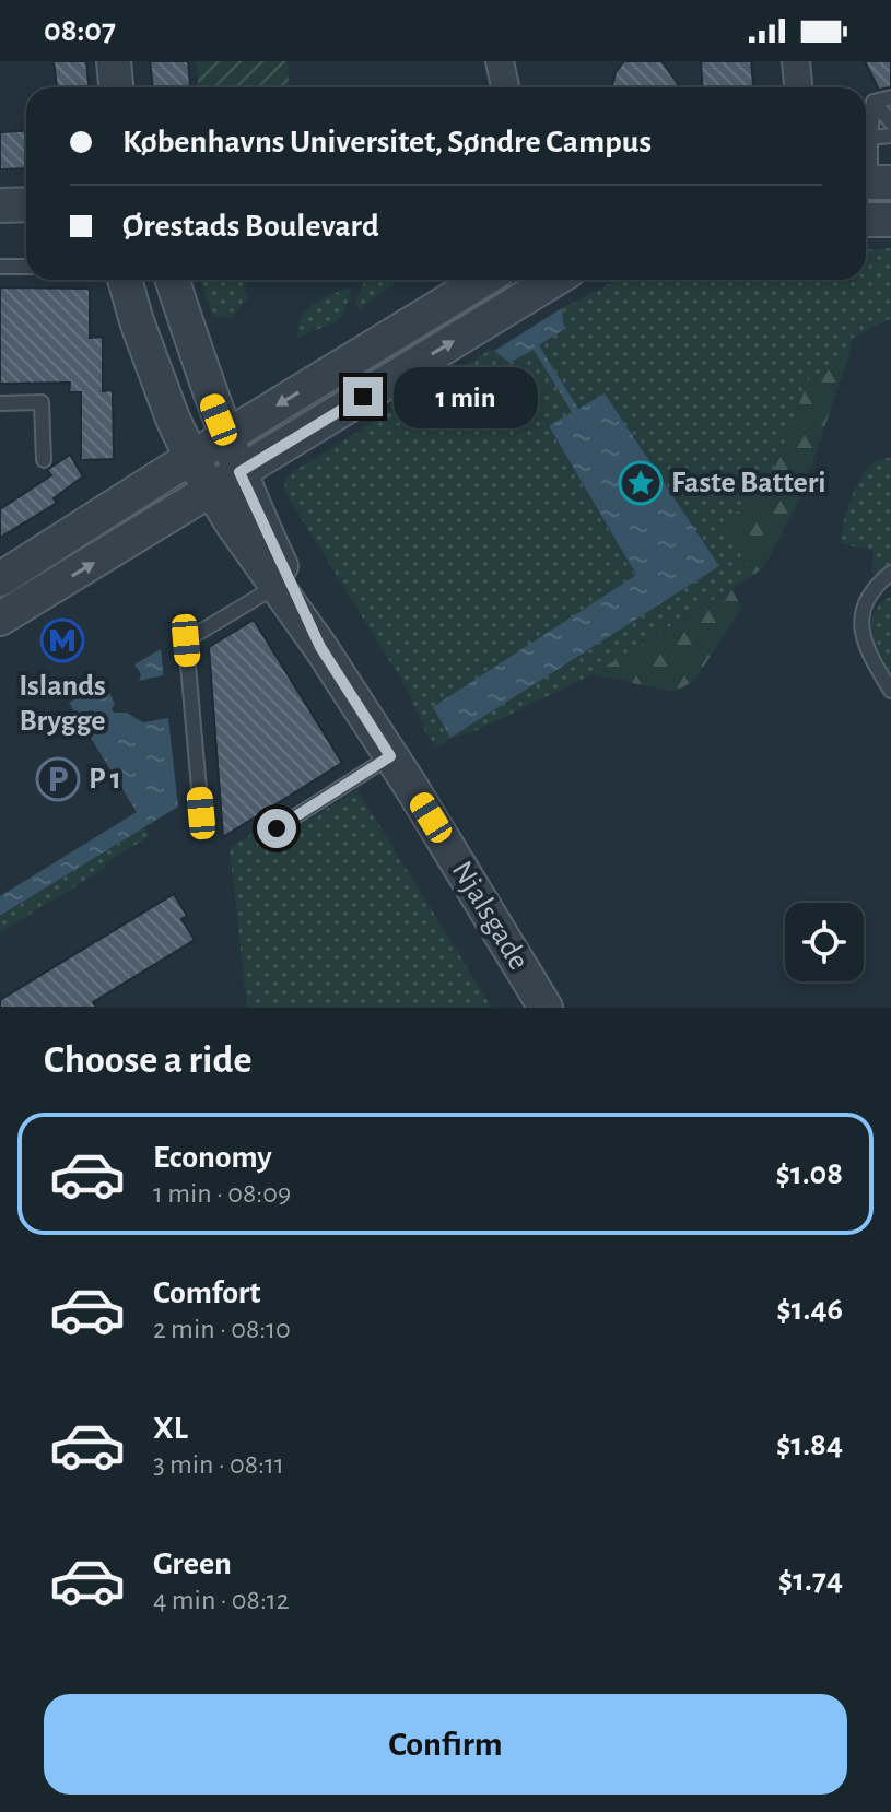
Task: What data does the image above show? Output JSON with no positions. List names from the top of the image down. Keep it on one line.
{"streets":{"street":["Njalsgade"]},"places":{"place":["Faste Batteri"],"metro station":["Islands Brygge"],"parking":["P 1"]},"page":{"status":"08:07","banner":["Københavns Universitet, Søndre Campus","Ørestads Boulevard"],"bubble":"1 min","heading":"Choose a ride","list":[{"name":"Economy","note":"1 min · 08:09","value":"$1.08"},{"name":"Comfort","note":"2 min · 08:10","value":"$1.46"},{"name":"XL","note":"3 min · 08:11","value":"$1.84"},{"name":"Green","note":"4 min · 08:12","value":"$1.74"}],"buttons":"Confirm"}}
